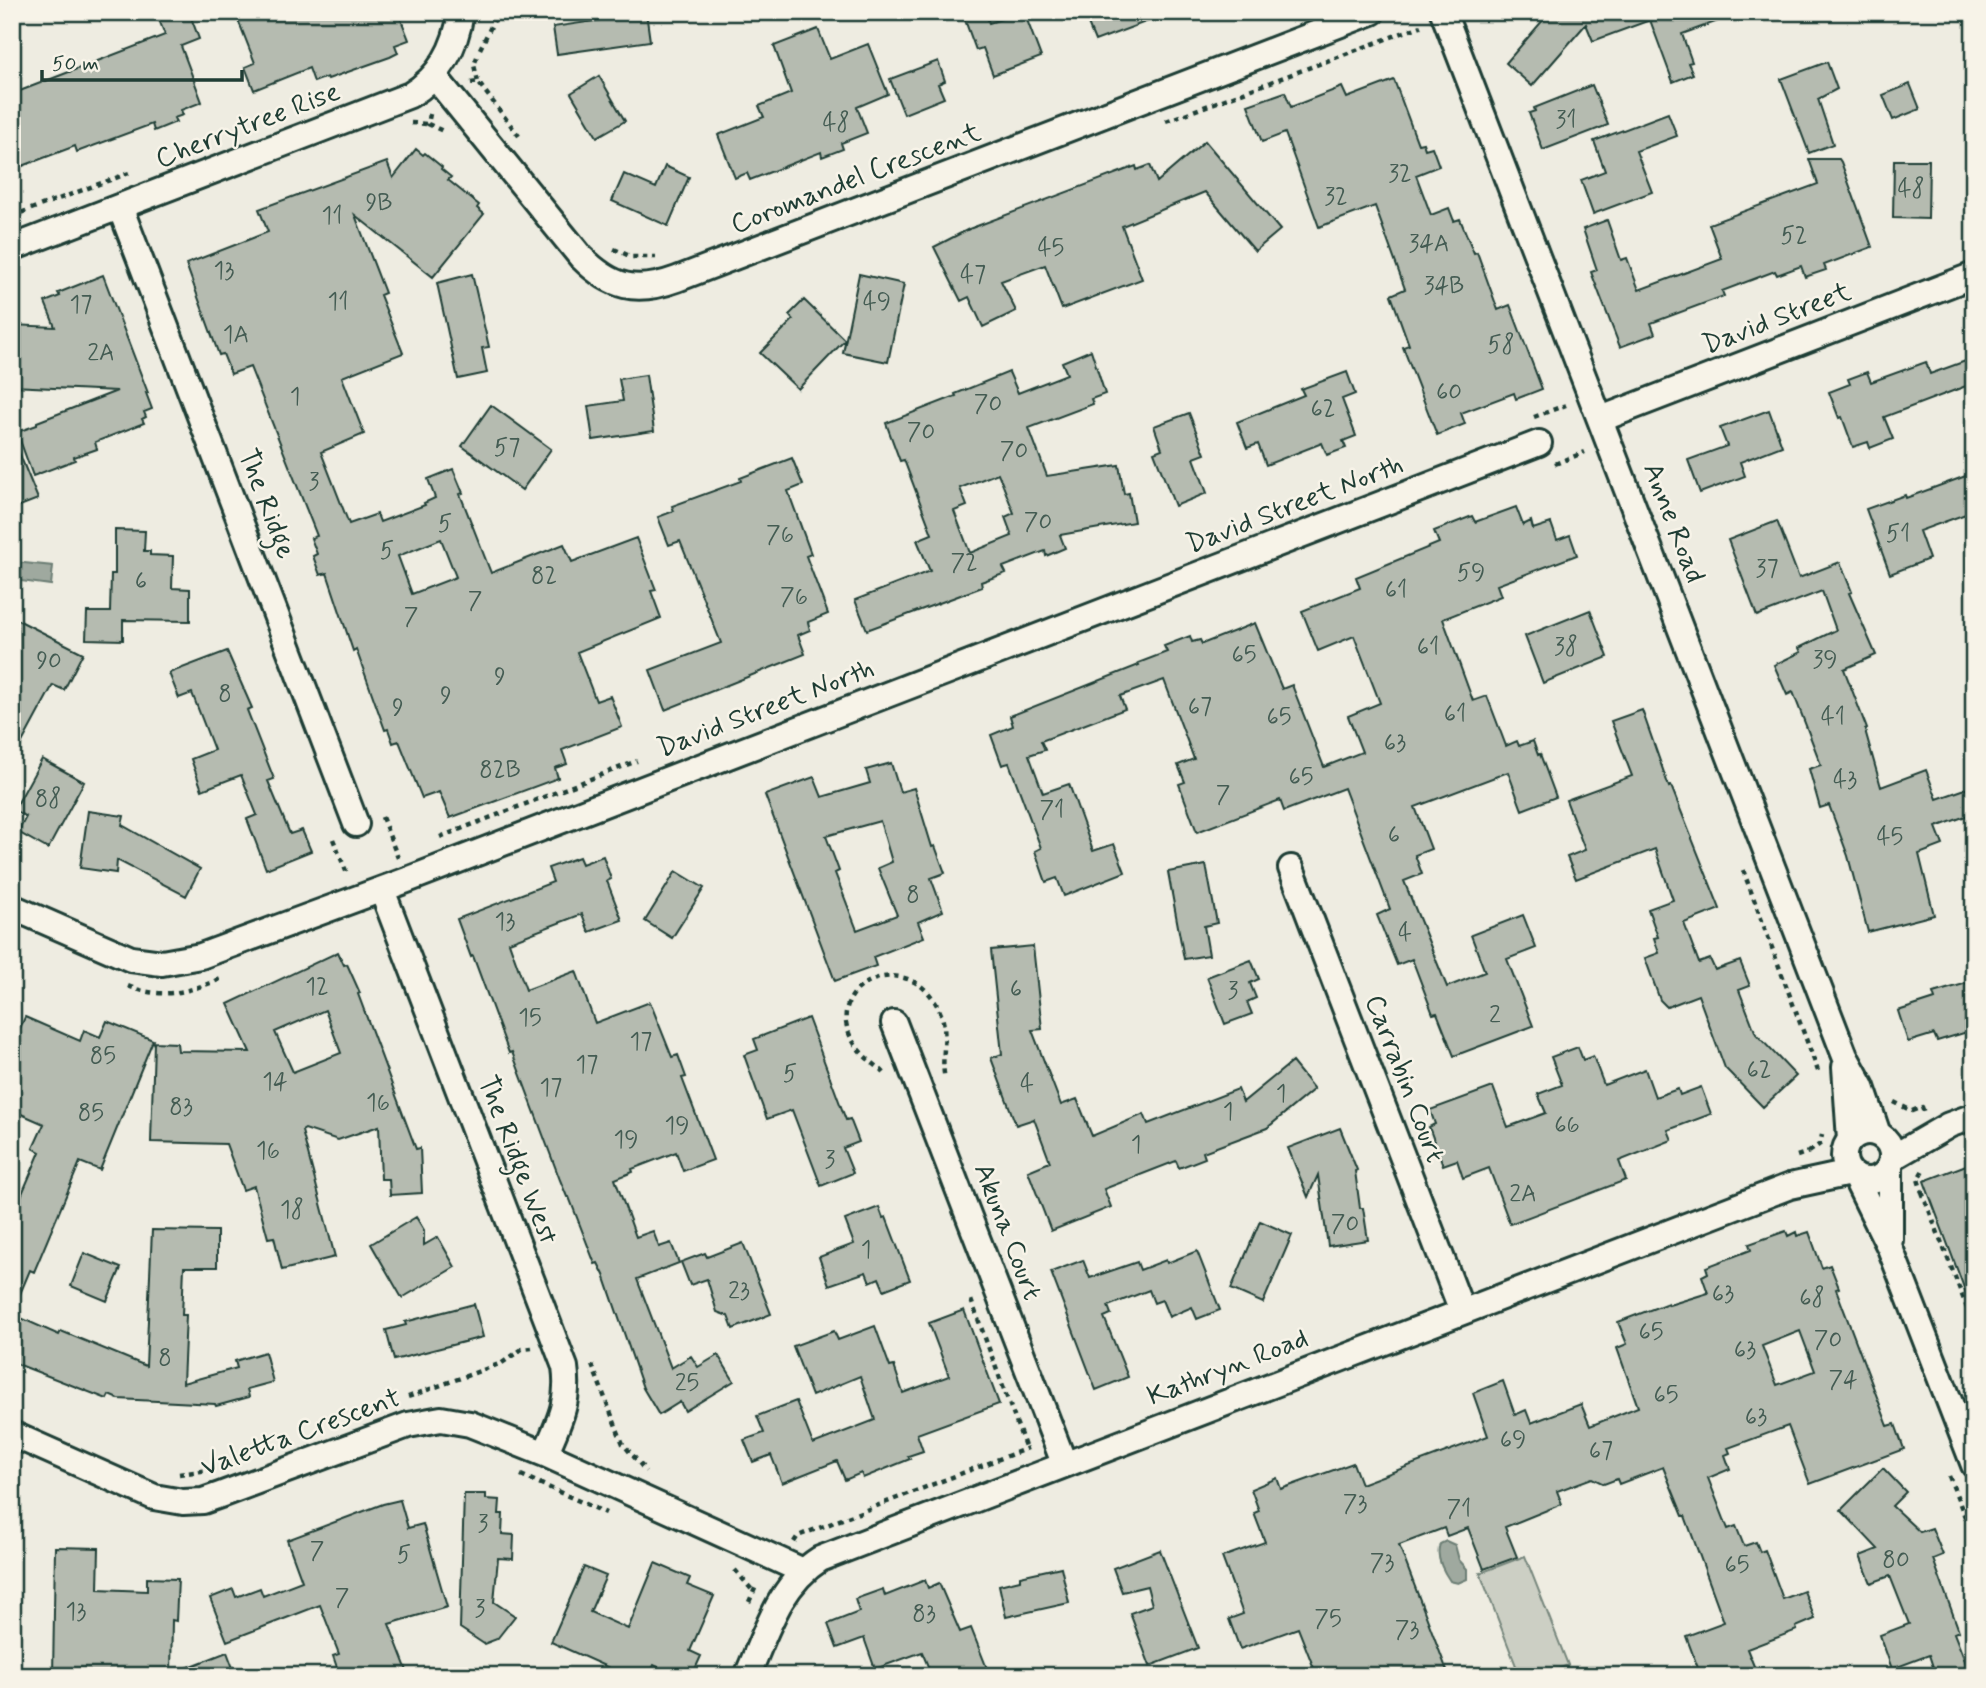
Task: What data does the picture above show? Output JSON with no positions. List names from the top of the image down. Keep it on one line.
{"streets":{"street":["Cherrytree Rise","Coromandel Crescent","David Street","The Ridge","David Street North","Anne Road","Carrabin Court","The Ridge West","Akuna Court","Kathryn Road","Valetta Crescent"]},"crossings":[["Cherrytree Rise","Coromandel Crescent"],["Cherrytree Rise","The Ridge"],["David Street","Anne Road"],["David Street North","The Ridge West"],["Anne Road","Kathryn Road"],["Carrabin Court","Kathryn Road"],["The Ridge West","Valetta Crescent"],["Akuna Court","Kathryn Road"],["Kathryn Road","Valetta Crescent"]],"house_numbers":["31","48","32","48","32","9B","11","52","34A","45","13","47","34B","11","49","17","1A","58","2A","60","1","70","62","70","57","70","3","70","5","51","76","5","72","37","59","82","6","61","76","7","7","61","38","65","39","90","9","8","9","67","9","61","65","41","63","82B","65","43","7","88","71","6","45","8","13","4","12","6","3","2","15","17","85","17","62","5","14","4","17","1","16","83","1","85","66","19","19","1","16","3","2A","18","70","1","23","63","68","65","70","63","8","74","25","65","63","69","67","73","71","3","7","5","80","73","65","7","3","13","83","75","73"],"scale_bar":"50 m"}
